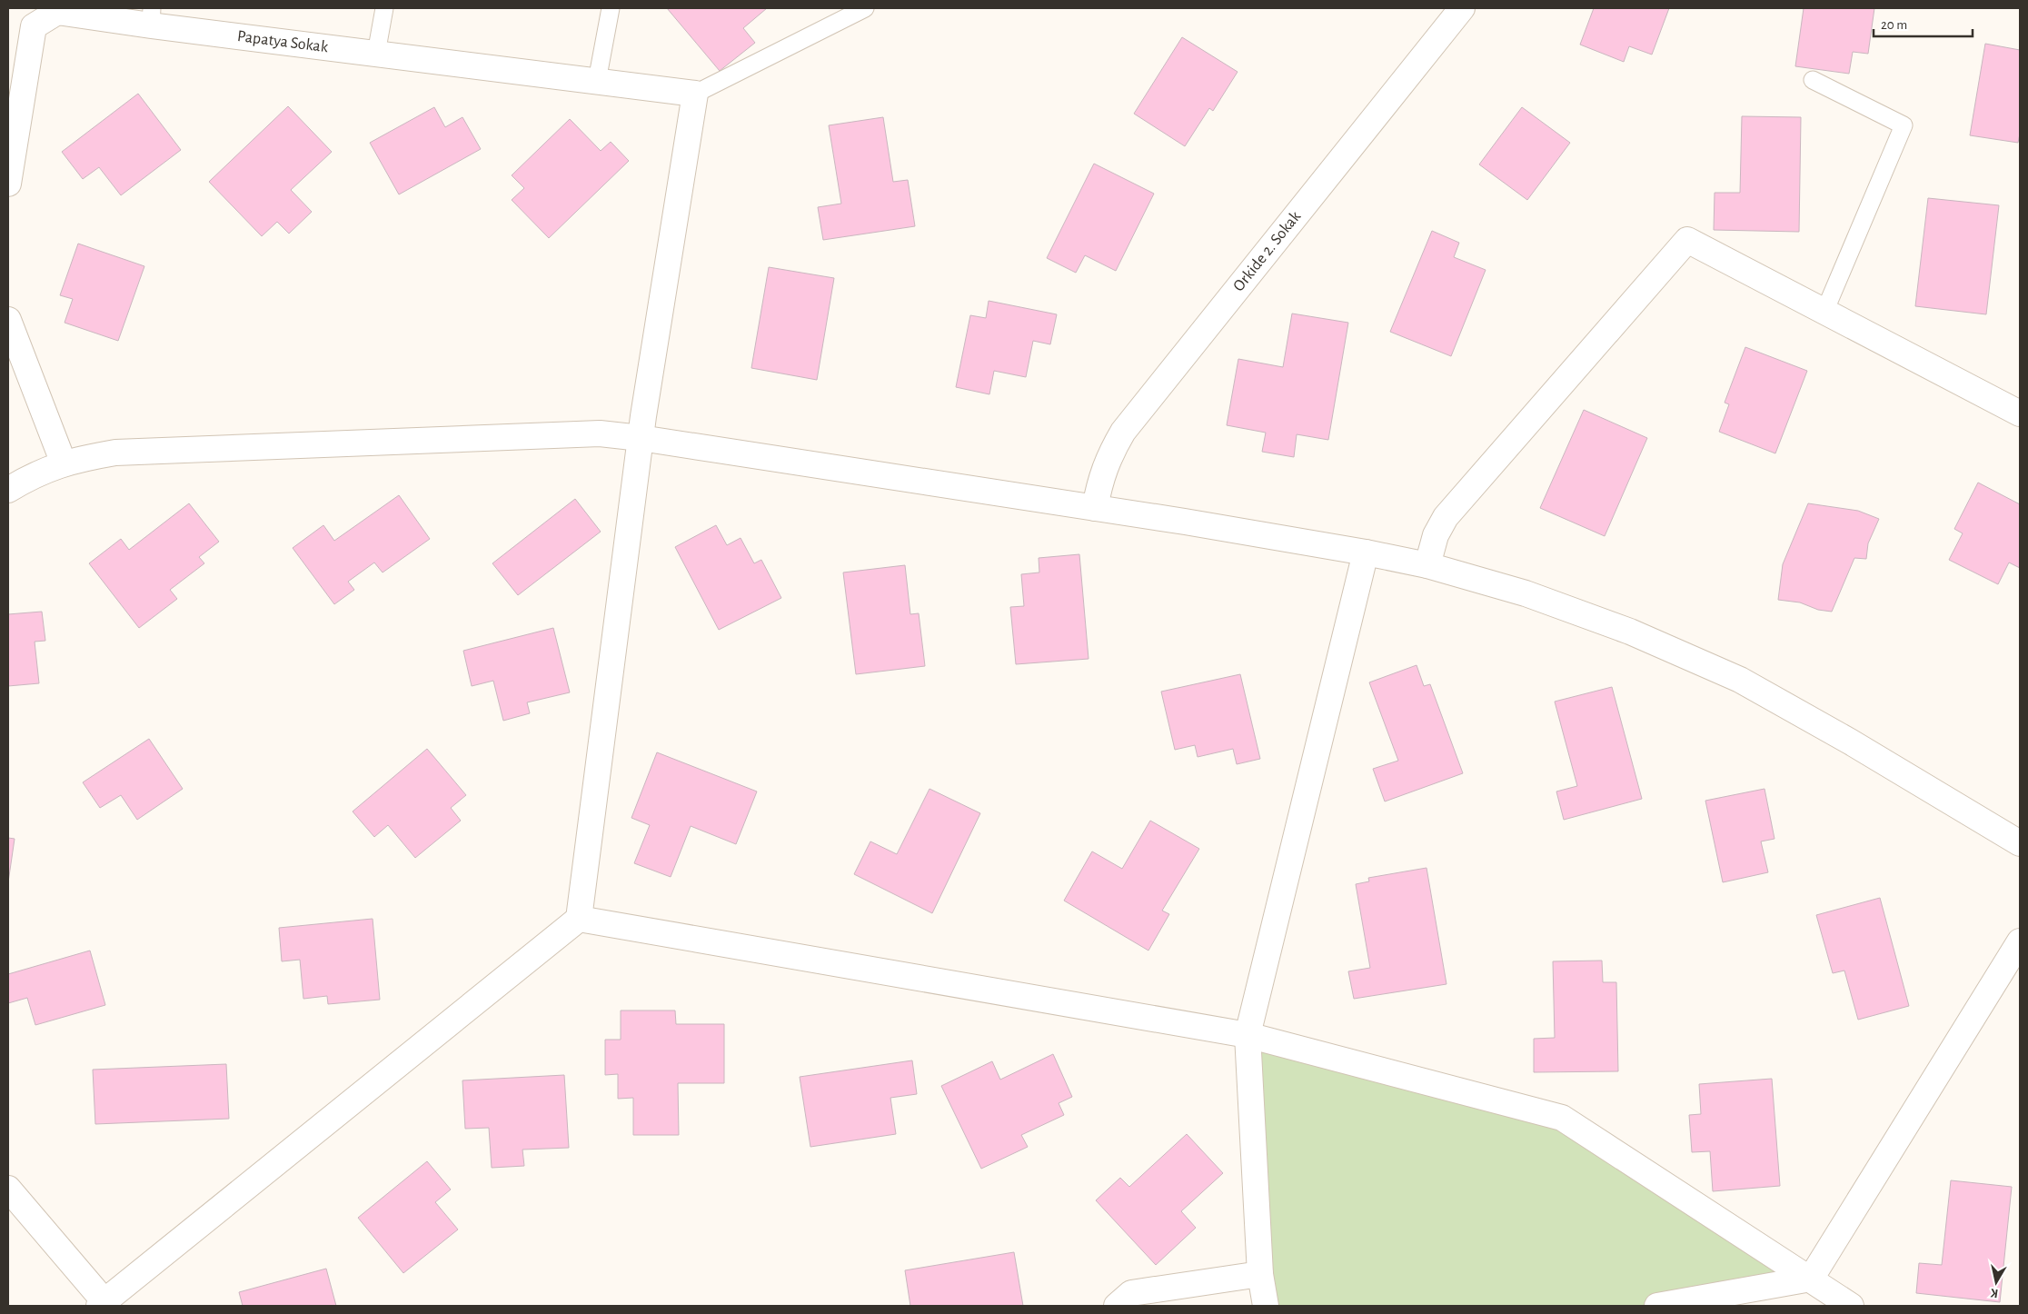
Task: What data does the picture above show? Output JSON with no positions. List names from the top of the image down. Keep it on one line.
{"streets":{"street":["Papatya Sokak","Orkide 2. Sokak"]},"scale_bar":"20 m","north":"bottom"}
